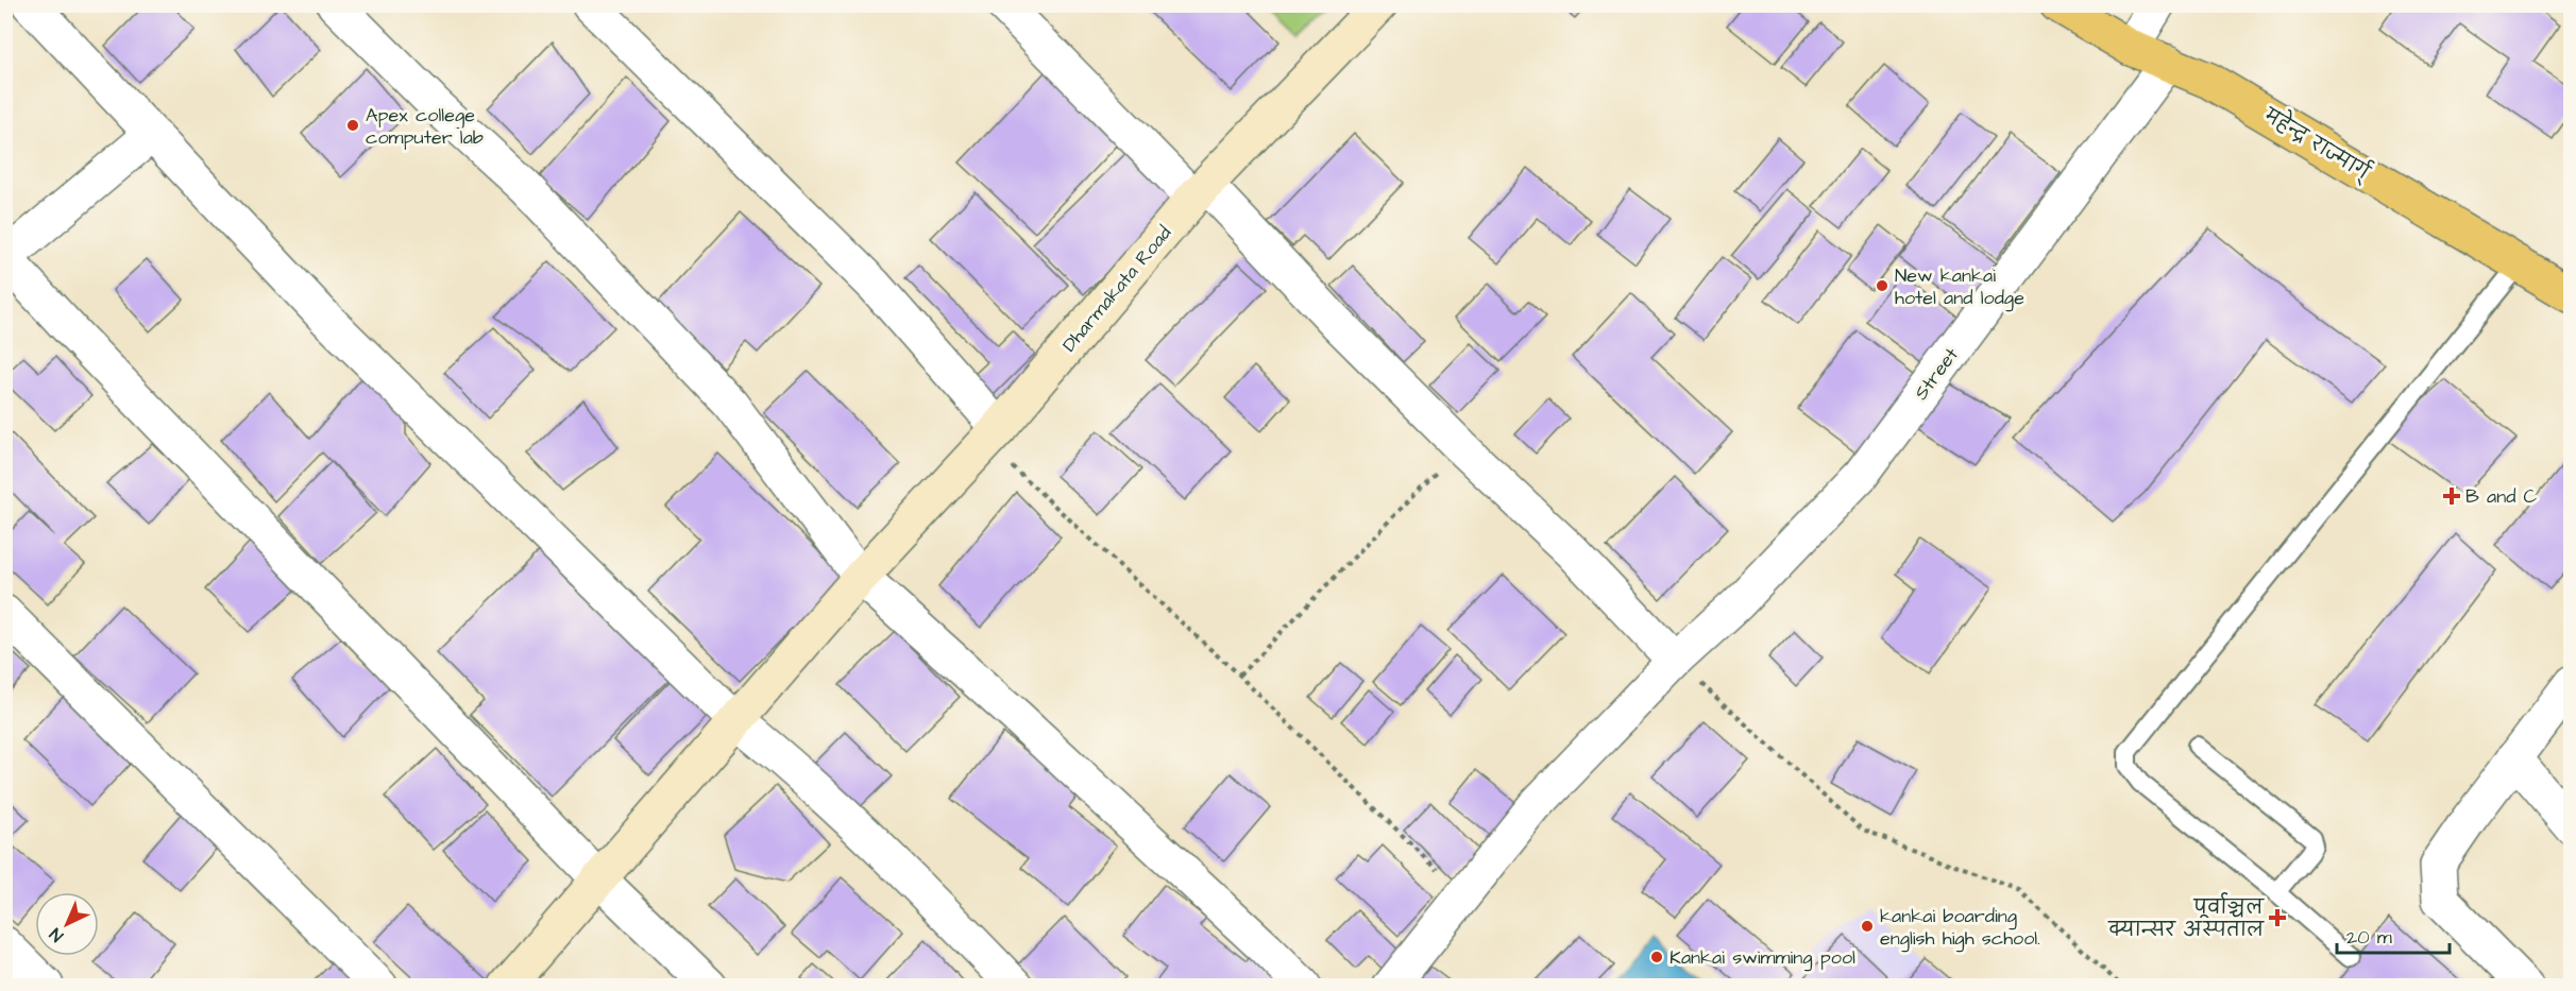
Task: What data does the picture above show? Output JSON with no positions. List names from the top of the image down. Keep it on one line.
{"streets":{"highway":["महेन्द्र राज्मार्ग्"],"street":["Dharmakata Road","Street"]},"crossings":[["महेन्द्र राज्मार्ग्","Street"]],"places":{"other":["Apex college computer lab","New kankai hotel and lodge","kankai boarding english high school.","Kankai swimming pool"],"health":["B and C","पूर्वाञ्चल क्यान्सर अस्पताल"]},"scale_bar":"20 m","north":"bottom left"}
